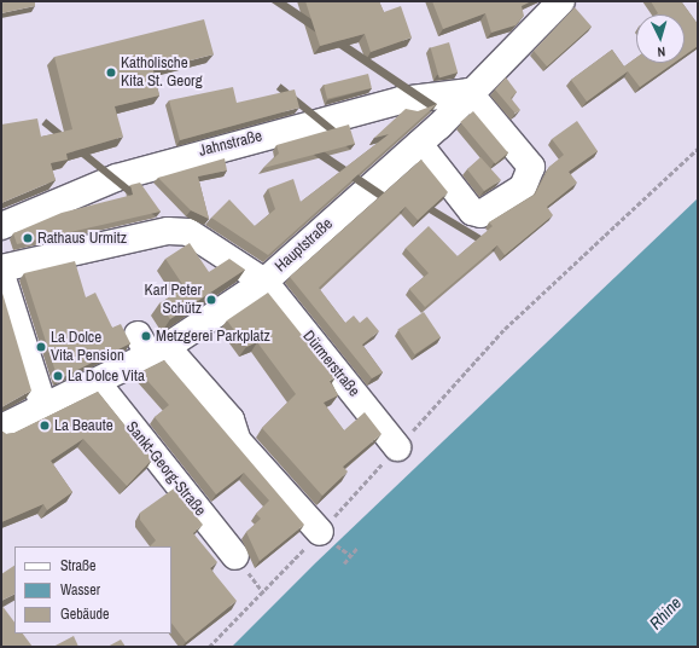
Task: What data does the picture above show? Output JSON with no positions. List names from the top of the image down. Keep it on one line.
{"streets":{"street":["Jahnstraße","Hauptstraße","Dürmerstraße","Sankt-Georg-Straße"]},"crossings":[["Jahnstraße","Hauptstraße"],["Hauptstraße","Dürmerstraße"],["Hauptstraße","Sankt-Georg-Straße"]],"water":["Rhine"],"places":["Katholische Kita St. Georg","Rathaus Urmitz","Karl Peter Schütz","Metzgerei Parkplatz","La Dolce Vita Pension","La Dolce Vita","La Beaute"],"legend":["Straße","Wasser","Gebäude"],"north":"bottom"}
